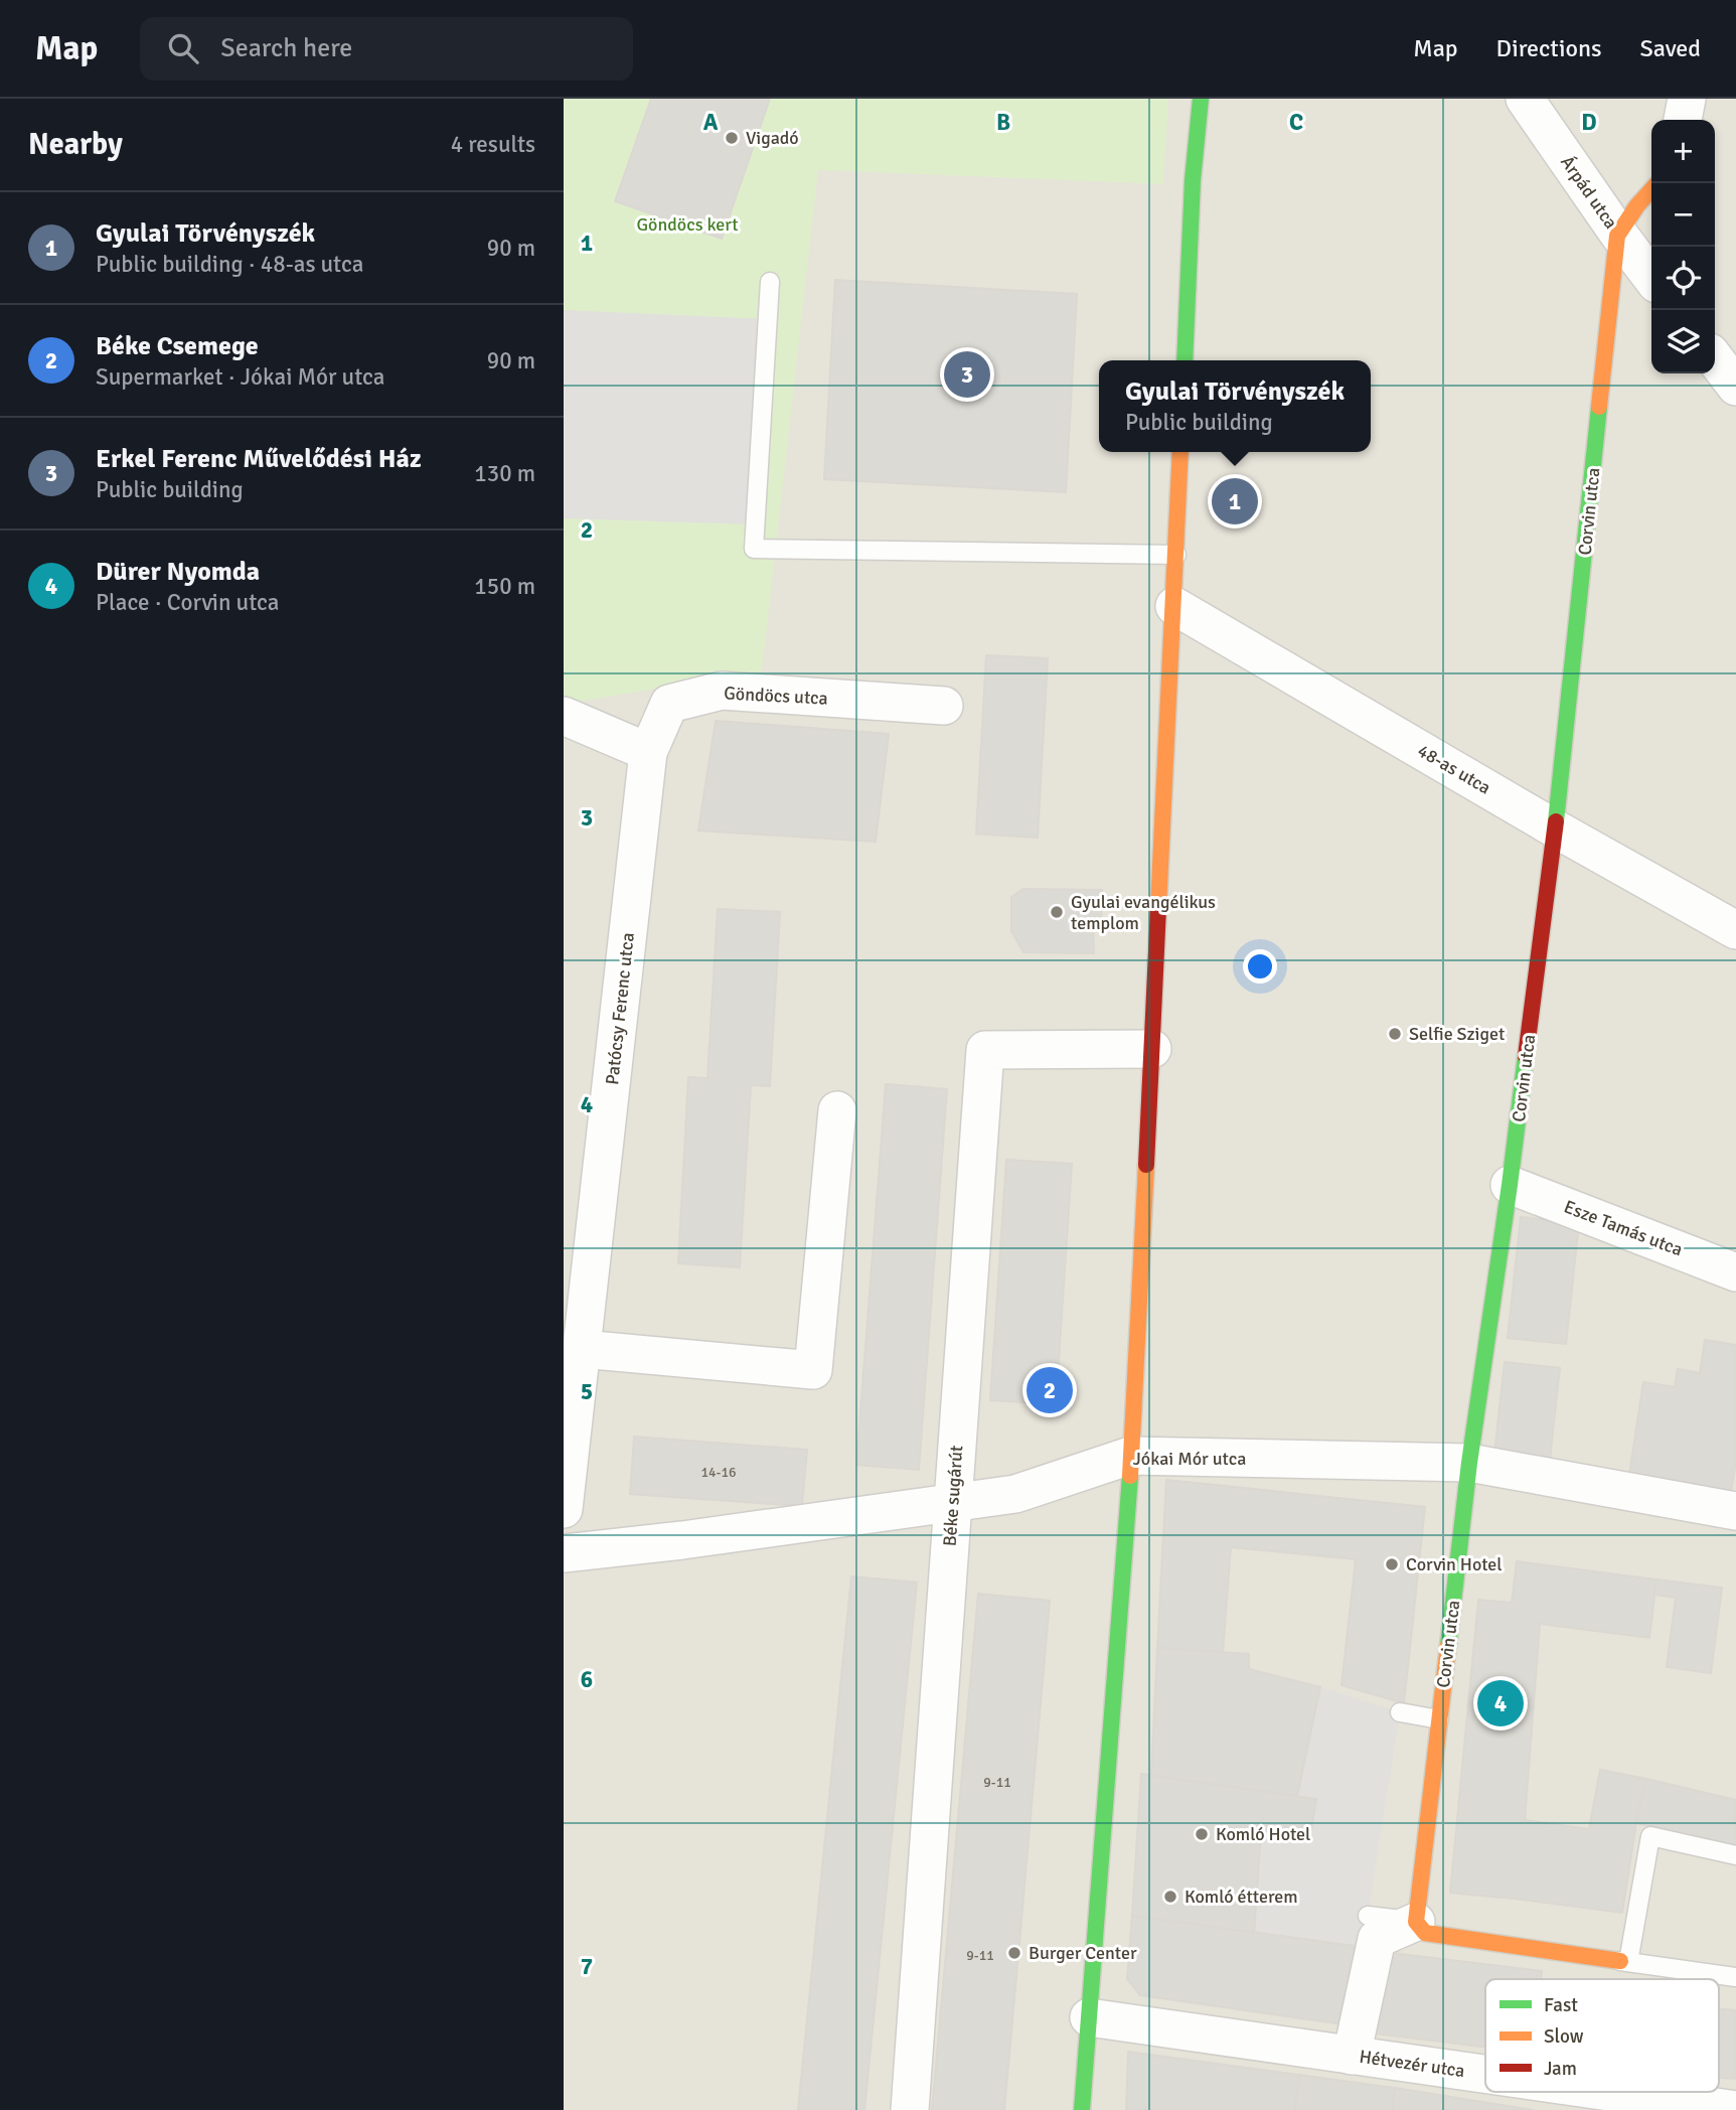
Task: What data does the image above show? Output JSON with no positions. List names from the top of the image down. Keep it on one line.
{"streets":{"street":["Árpád utca","Corvin utca","Göndöcs utca","48-as utca","Patócsy Ferenc utca","Esze Tamás utca","Jókai Mór utca","Béke sugárút","Hétvezér utca"]},"crossings":[["Árpád utca","Corvin utca"],["Corvin utca","48-as utca"],["Corvin utca","Esze Tamás utca"],["Corvin utca","Jókai Mór utca"],["Göndöcs utca","Patócsy Ferenc utca"],["Jókai Mór utca","Béke sugárút"]],"parks":["Göndöcs kert"],"places":["Vigadó","Gyulai evangélikus templom","Selfie Sziget","Corvin Hotel","Komló Hotel","Komló étterem","Burger Center"],"house_numbers":["14-16","9-11","9-11"],"legend":["Fast","Slow","Jam"],"page":{"header":"Map","search":"Search here","nav":["Map","Directions","Saved"],"heading":["Nearby","4 results"],"map_buttons":["+","−"],"list":[{"mark":"1","name":"Gyulai Törvényszék","note":"Public building · 48-as utca","value":"90 m"},{"mark":"2","name":"Béke Csemege","note":"Supermarket · Jókai Mór utca","value":"90 m"},{"mark":"3","name":"Erkel Ferenc Művelődési Ház","note":"Public building","value":"130 m"},{"mark":"4","name":"Dürer Nyomda","note":"Place · Corvin utca","value":"150 m"}],"pins":["3","1","2","4"],"popup":["Gyulai Törvényszék","Public building"]},"grid":{"columns":["A","B","C","D"],"rows":["1","2","3","4","5","6","7"]}}
